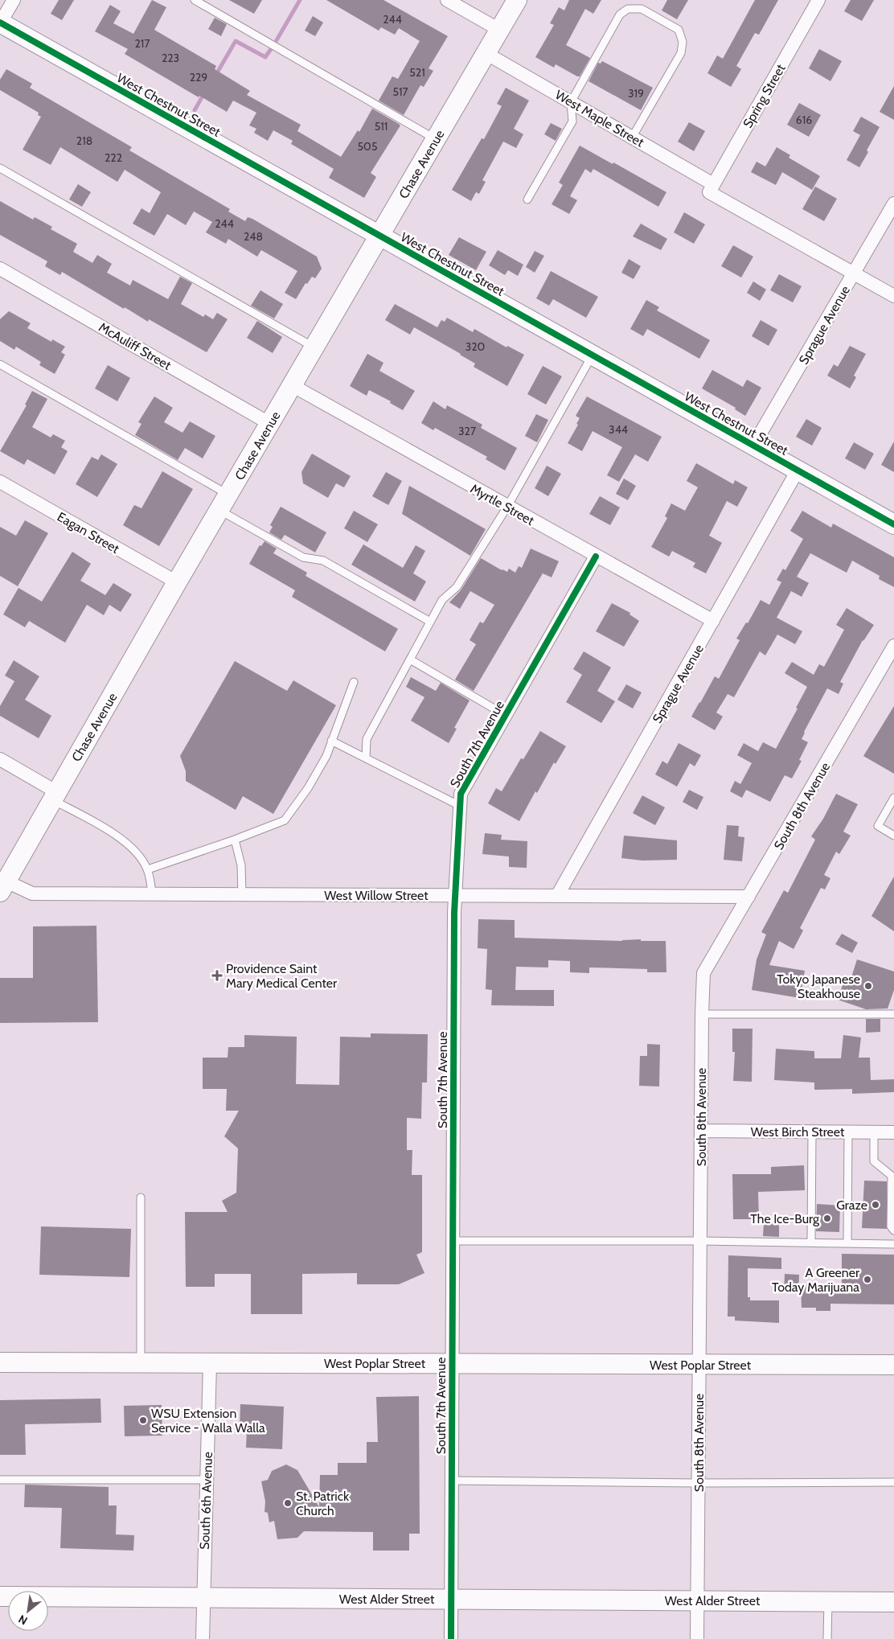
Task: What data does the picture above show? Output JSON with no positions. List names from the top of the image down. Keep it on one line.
{"streets":{"main road":["West Chestnut Street","Chase Avenue","West Poplar Street","West Alder Street"],"street":["Spring Street","West Maple Street","Sprague Avenue","McAuliff Street","Myrtle Street","Eagan Street","South 7th Avenue","South 8th Avenue","West Willow Street","West Birch Street","South 6th Avenue"]},"crossings":[["Spring Street","West Maple Street"],["West Chestnut Street","Chase Avenue"],["West Chestnut Street","Sprague Avenue"],["West Maple Street","Chase Avenue"],["West Maple Street","Sprague Avenue"],["Chase Avenue","McAuliff Street"],["Chase Avenue","Myrtle Street"],["Chase Avenue","Eagan Street"],["Chase Avenue","West Willow Street"],["Sprague Avenue","Myrtle Street"],["Sprague Avenue","West Willow Street"],["Myrtle Street","South 7th Avenue"],["South 7th Avenue","West Willow Street"],["South 7th Avenue","West Poplar Street"],["South 7th Avenue","West Alder Street"],["South 8th Avenue","West Willow Street"],["South 8th Avenue","West Birch Street"],["South 8th Avenue","West Poplar Street"],["South 8th Avenue","West Alder Street"],["West Poplar Street","South 6th Avenue"],["South 6th Avenue","West Alder Street"]],"places":{"health":["Providence Saint Mary Medical Center"],"other":["Tokyo Japanese Steakhouse","Graze","The Ice-Burg","A Greener Today Marijuana","WSU Extension Service - Walla Walla","St. Patrick Church"]},"house_numbers":["244","217","223","521","229","517","319","616","511","218","505","222","244","248","320","344","327"],"north":"bottom left"}
